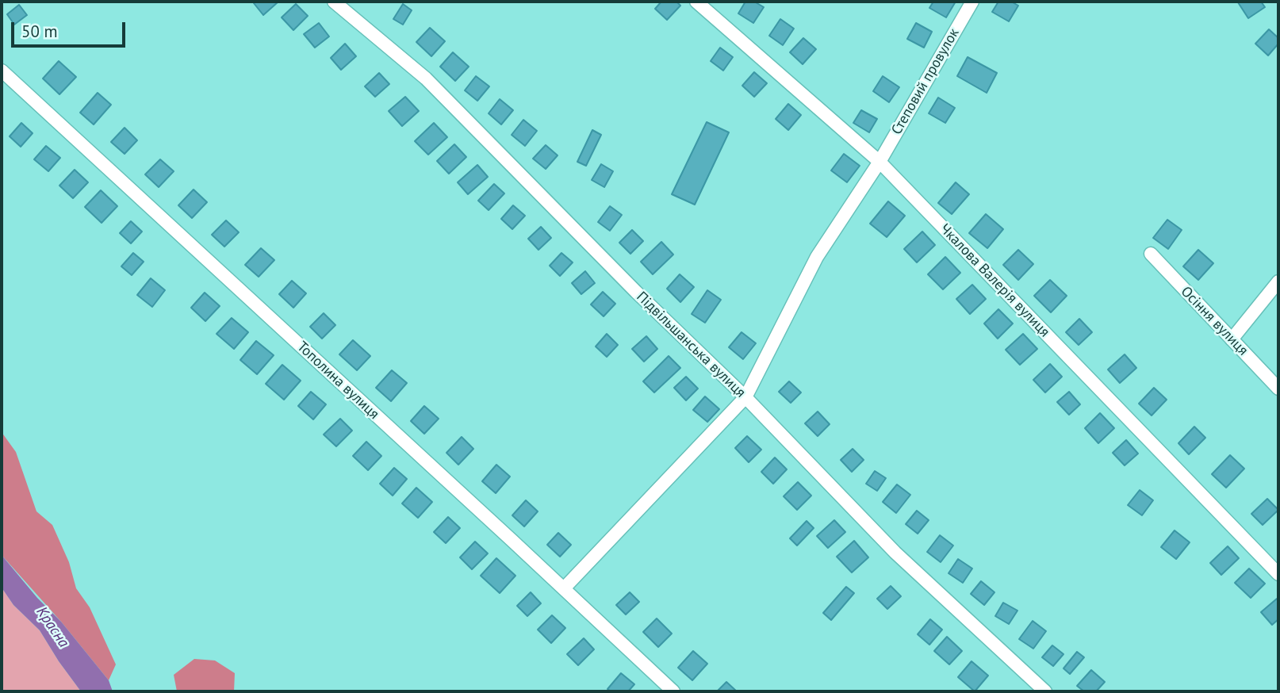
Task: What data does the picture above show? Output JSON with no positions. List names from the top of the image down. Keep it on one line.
{"streets":{"street":["Степовий провулок","Чкалова Валерія вулиця","Осіння вулиця","Підвільшанська вулиця","Тополина вулиця"]},"crossings":[["Степовий провулок","Чкалова Валерія вулиця"],["Степовий провулок","Підвільшанська вулиця"],["Степовий провулок","Тополина вулиця"]],"water":["Красна"],"scale_bar":"50 m"}
